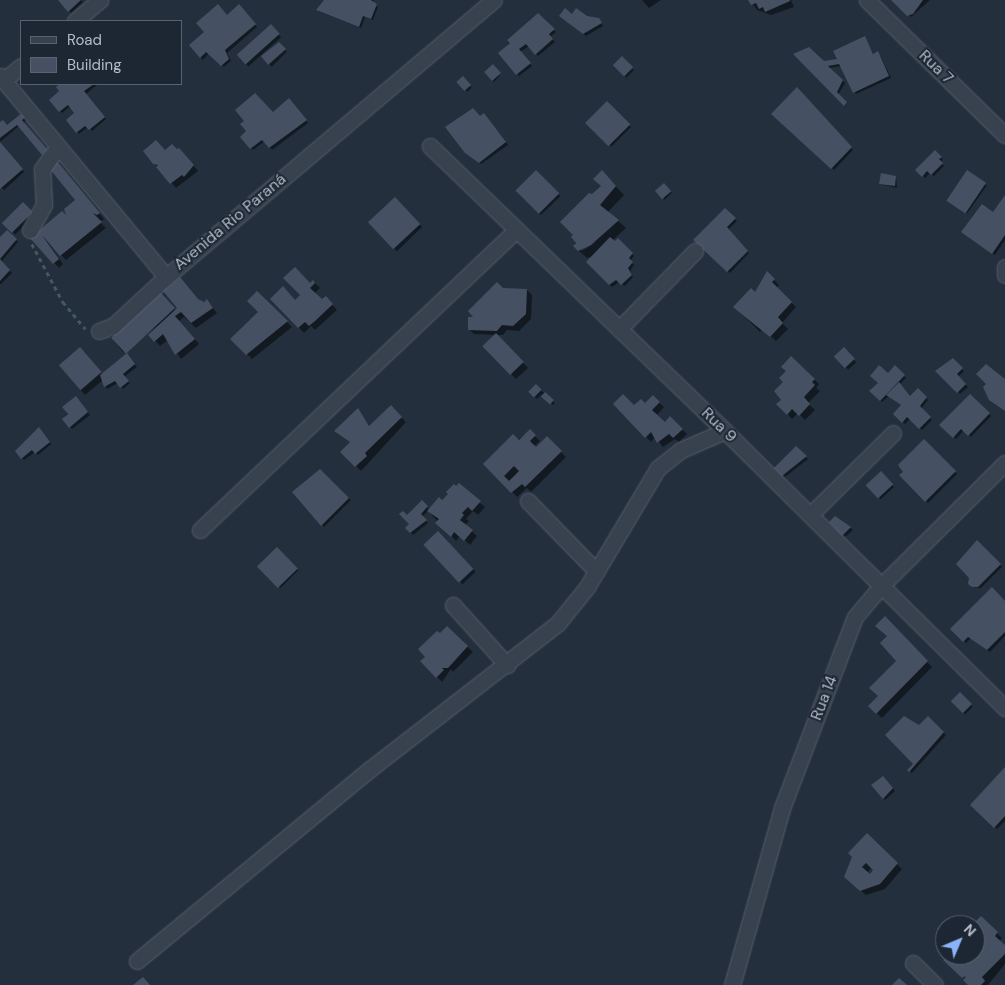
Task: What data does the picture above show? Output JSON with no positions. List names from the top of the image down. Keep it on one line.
{"streets":{"street":["Rua 7","Avenida Rio Paraná","Rua 9","Rua 14"]},"crossings":[["Rua 9","Rua 14"]],"legend":["Road","Building"],"north":"top right"}
